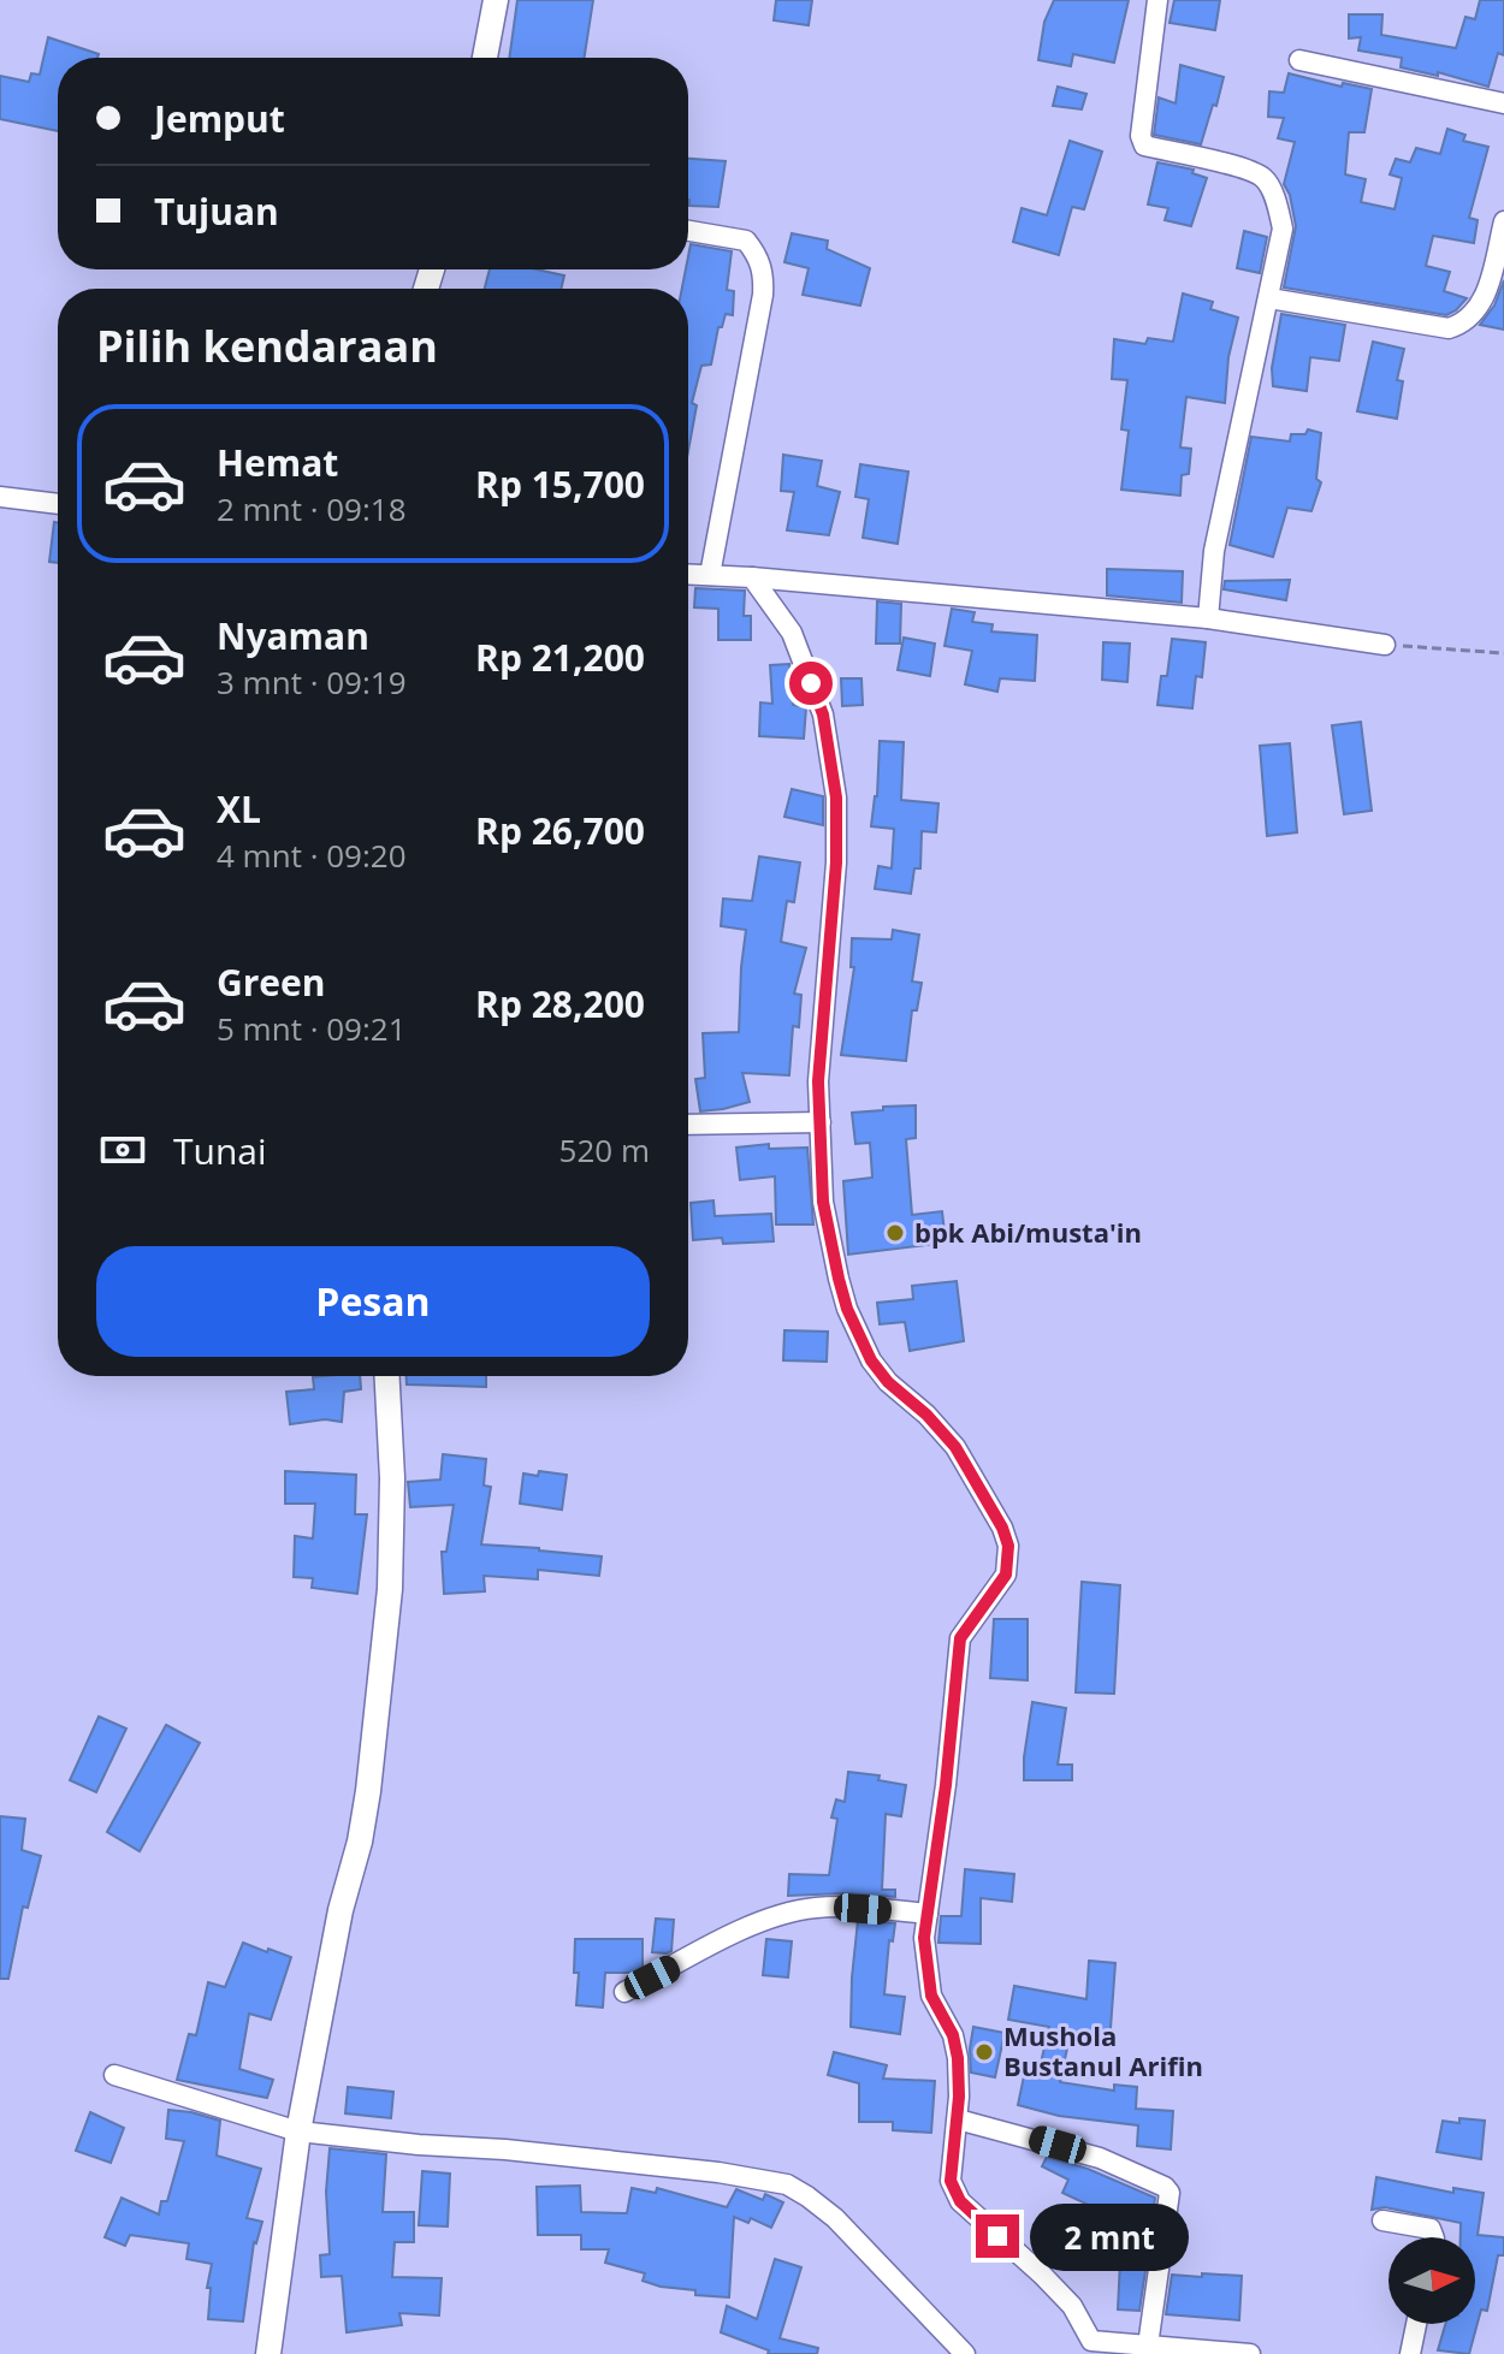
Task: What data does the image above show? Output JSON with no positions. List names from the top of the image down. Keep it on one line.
{"places":["bpk Abi/musta'in","Mushola Bustanul Arifin"],"north":"right","page":{"banner":["Jemput","Tujuan"],"heading":"Pilih kendaraan","list":[{"name":"Hemat","note":"2 mnt · 09:18","value":"Rp 15,700"},{"name":"Nyaman","note":"3 mnt · 09:19","value":"Rp 21,200"},{"name":"XL","note":"4 mnt · 09:20","value":"Rp 26,700"},{"name":"Green","note":"5 mnt · 09:21","value":"Rp 28,200"}],"pay":["Tunai","520 m"],"buttons":"Pesan","bubble":"2 mnt"}}
